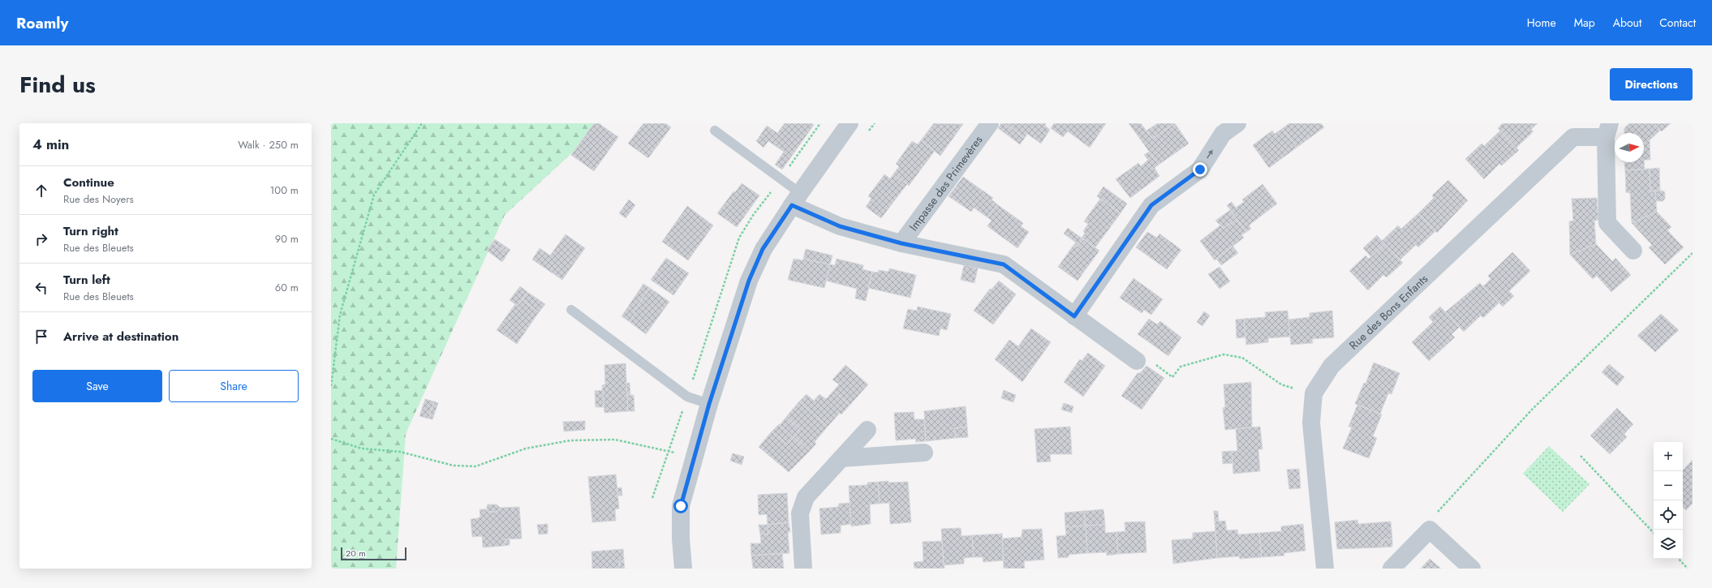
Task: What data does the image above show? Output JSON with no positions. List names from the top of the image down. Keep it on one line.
{"streets":{"street":["Impasse des Primevères","Rue des Bons Enfants"]},"scale_bar":"20 m","north":"right","page":{"header":"Roamly","nav":["Home","Map","About","Contact"],"title":"Find us","buttons":["Directions",["Save","Share"]],"heading":["4 min","Walk · 250 m"],"list":[["Continue","Rue des Noyers","100 m"],["Turn right","Rue des Bleuets","90 m"],["Turn left","Rue des Bleuets","60 m"],"Arrive at destination"],"map_buttons":["+","−"],"scale":"20 m"}}
